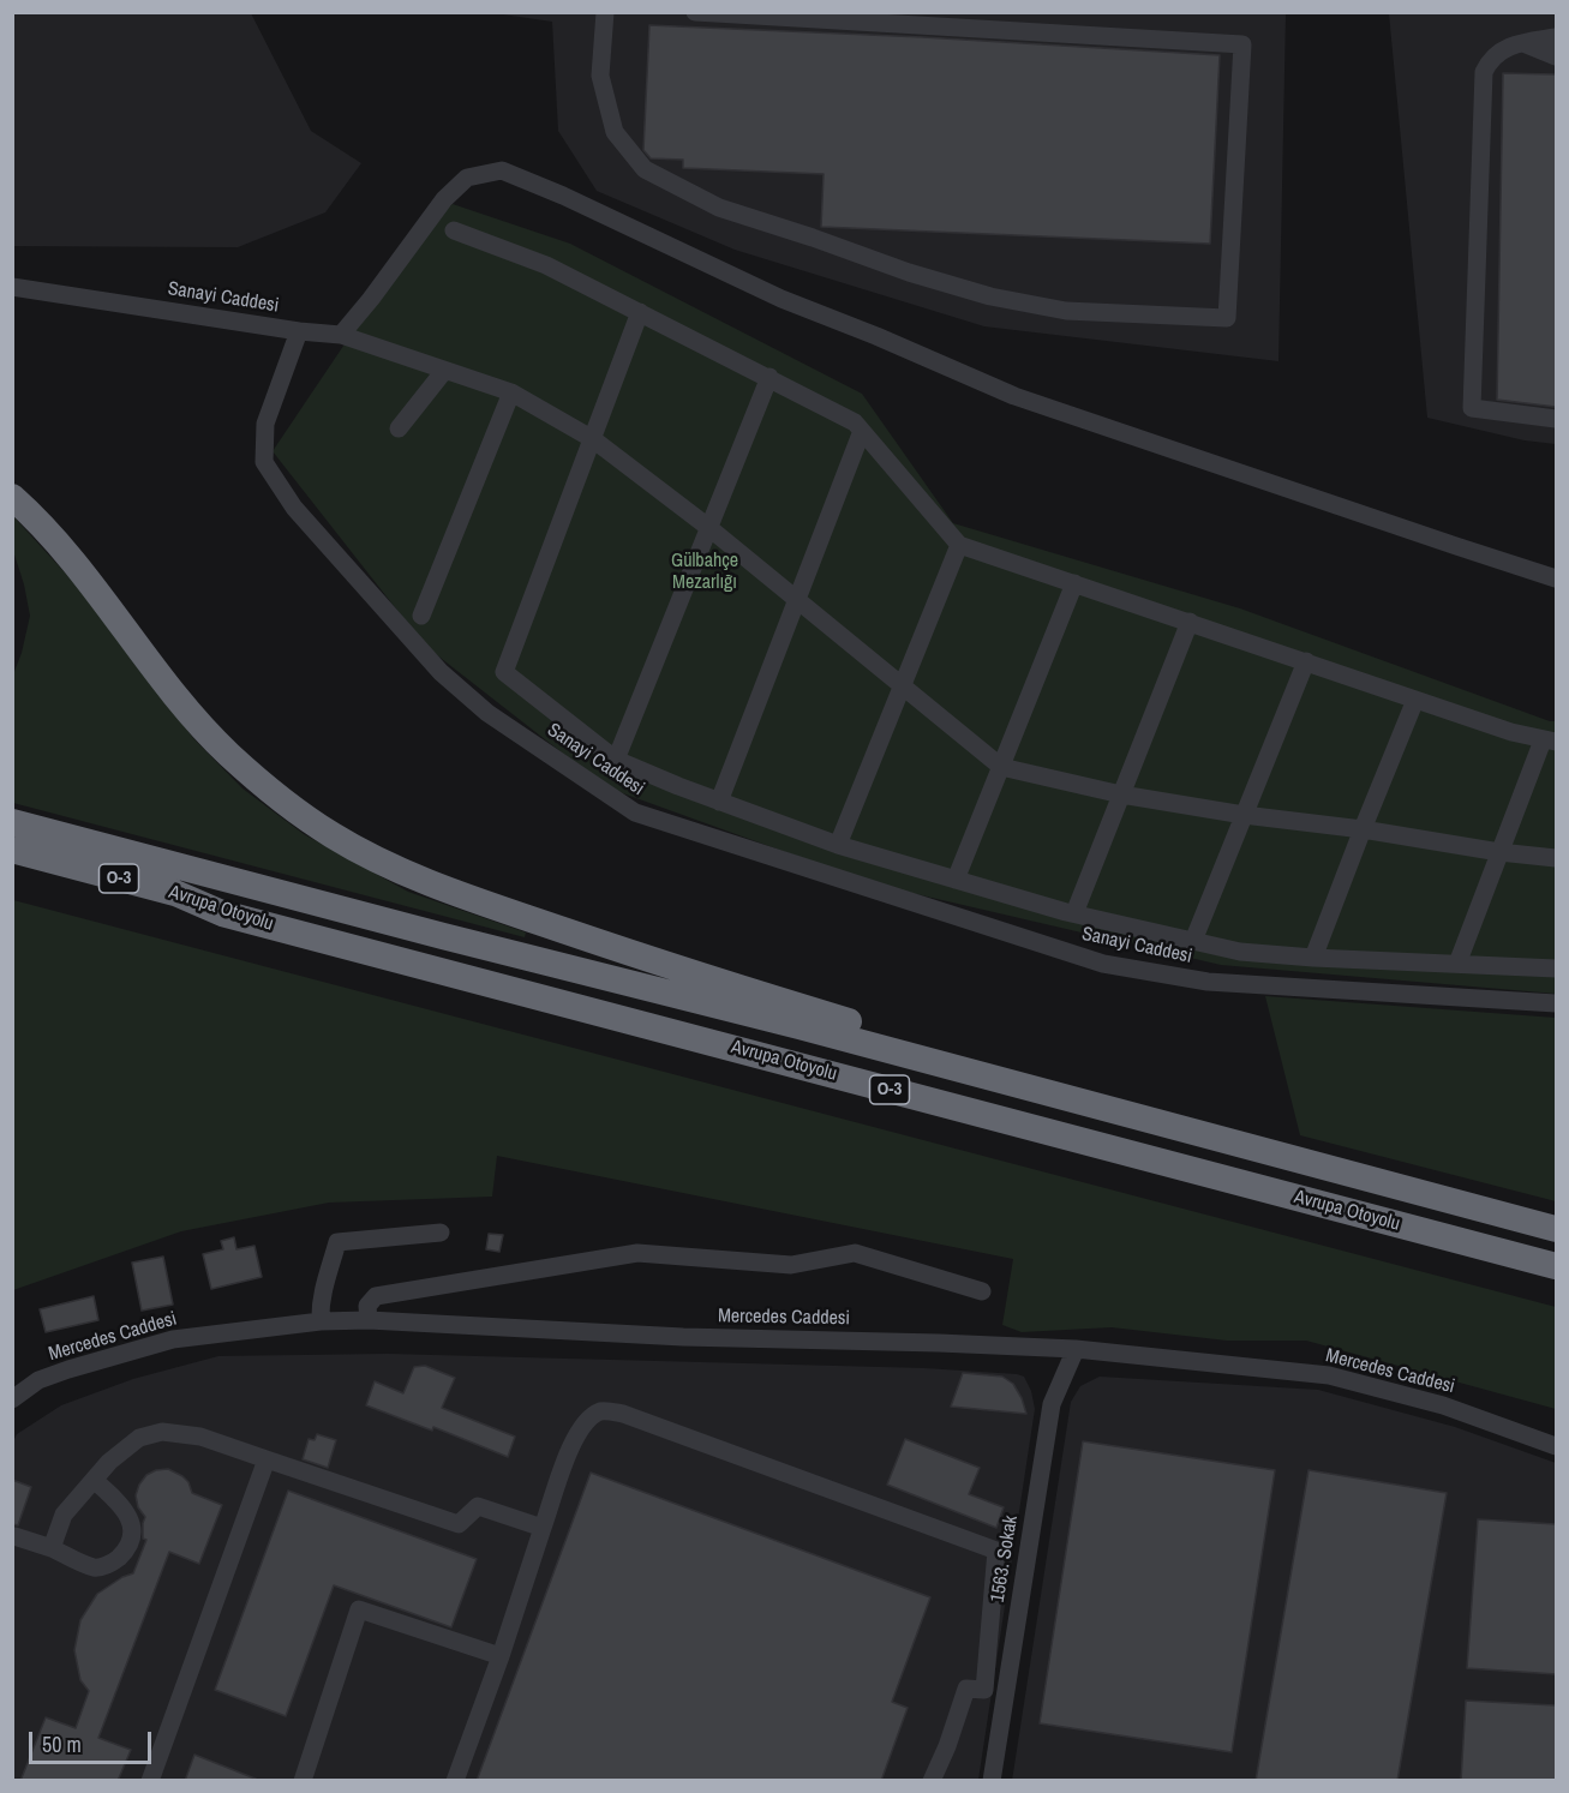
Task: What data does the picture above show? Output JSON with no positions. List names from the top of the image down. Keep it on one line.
{"streets":{"highway":["O-3","Avrupa Otoyolu"],"street":["Sanayi Caddesi","Mercedes Caddesi","1563. Sokak"]},"crossings":[["Mercedes Caddesi","1563. Sokak"]],"parks":["Gülbahçe Mezarlığı"],"scale_bar":"50 m"}
